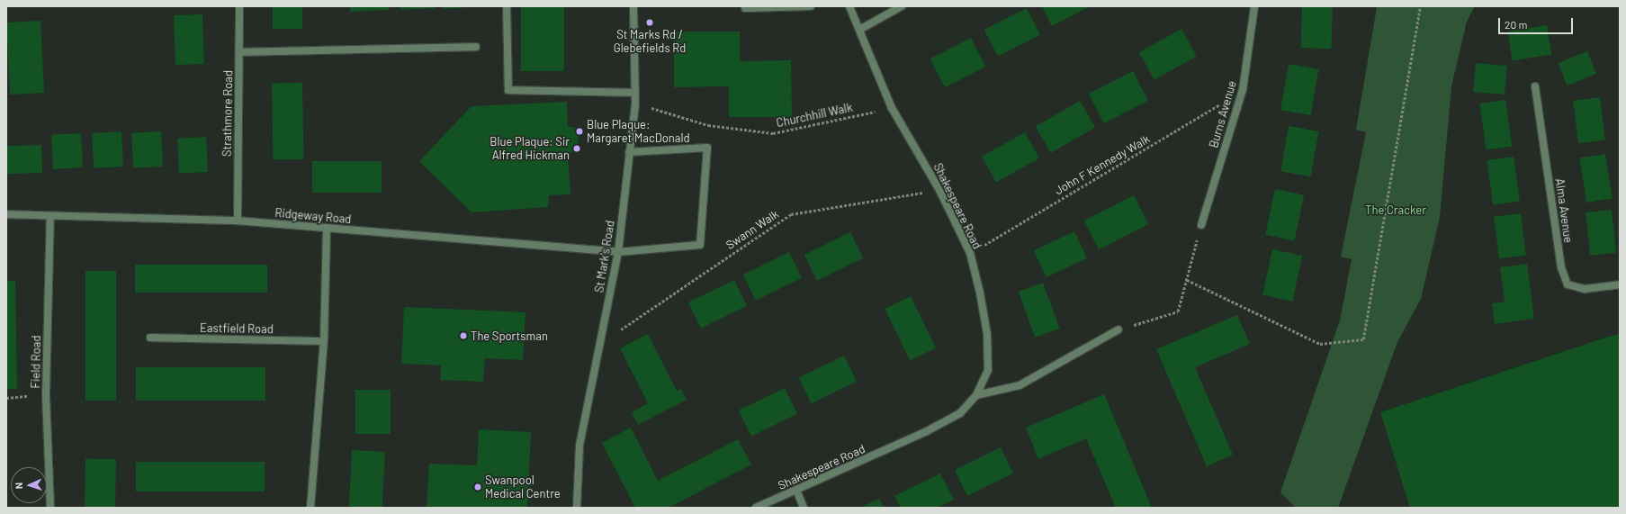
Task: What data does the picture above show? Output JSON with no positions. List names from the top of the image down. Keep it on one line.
{"streets":{"street":["Strathmore Road","Burns Avenue","Shakespeare Road","Alma Avenue","Ridgeway Road","St Mark's Road","Eastfield Road","Field Road"],"path":["Churchhill Walk","John F Kennedy Walk","Swann Walk"]},"crossings":[["Strathmore Road","Ridgeway Road"],["Burns Avenue","John F Kennedy Walk"],["Churchhill Walk","Shakespeare Road"],["Churchhill Walk","St Mark's Road"],["John F Kennedy Walk","Shakespeare Road"],["Shakespeare Road","Swann Walk"],["Ridgeway Road","St Mark's Road"],["Ridgeway Road","Field Road"],["Swann Walk","St Mark's Road"]],"parks":["The Cracker"],"places":["St Marks Rd / Glebefields Rd","Blue Plaque: Margaret MacDonald","Blue Plaque: Sir Alfred Hickman","The Sportsman","Swanpool Medical Centre"],"scale_bar":"20 m","north":"left"}
